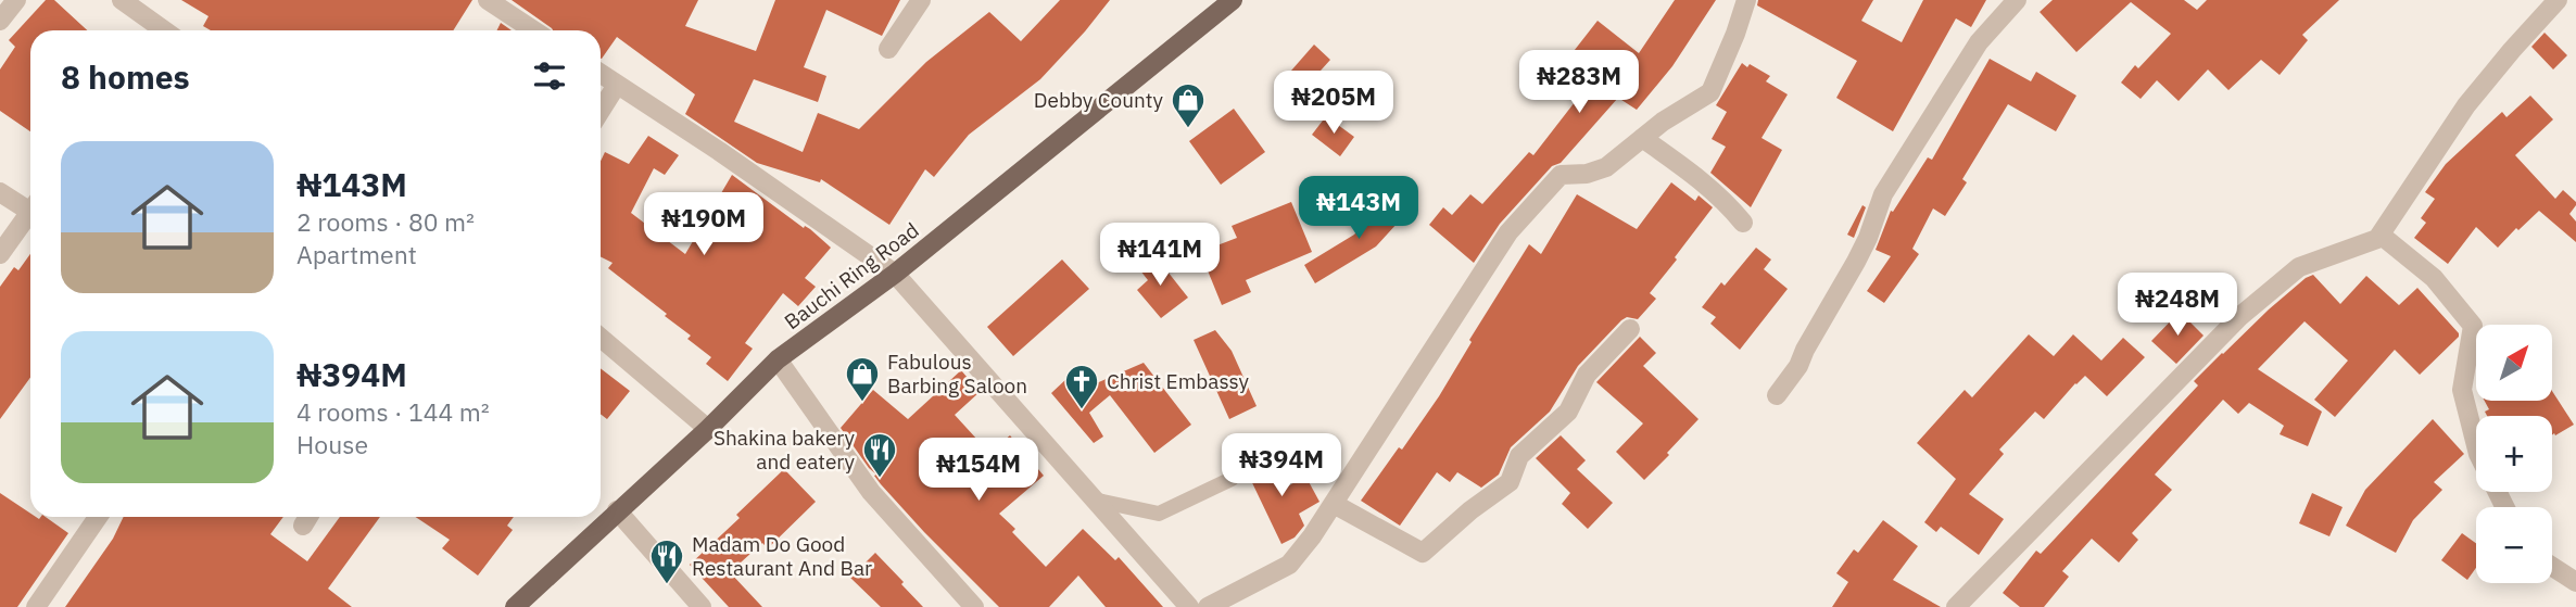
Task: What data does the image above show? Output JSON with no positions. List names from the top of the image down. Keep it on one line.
{"streets":{"main road":["Bauchi Ring Road"]},"places":{"shop":["Debby County","Fabulous Barbing Saloon"],"church":["Christ Embassy"],"restaurant":["Shakina bakery and eatery","Madam Do Good Restaurant And Bar"]},"north":"top right","page":{"heading":"8 homes","price":["₦283M","₦205M","₦143M","₦190M","₦141M","₦248M","₦394M","₦154M"],"list":[{"name":"₦143M","note":"2 rooms · 80 m² · Apartment"},{"name":"₦394M","note":"4 rooms · 144 m² · House"}],"map_buttons":["+","−"]}}
